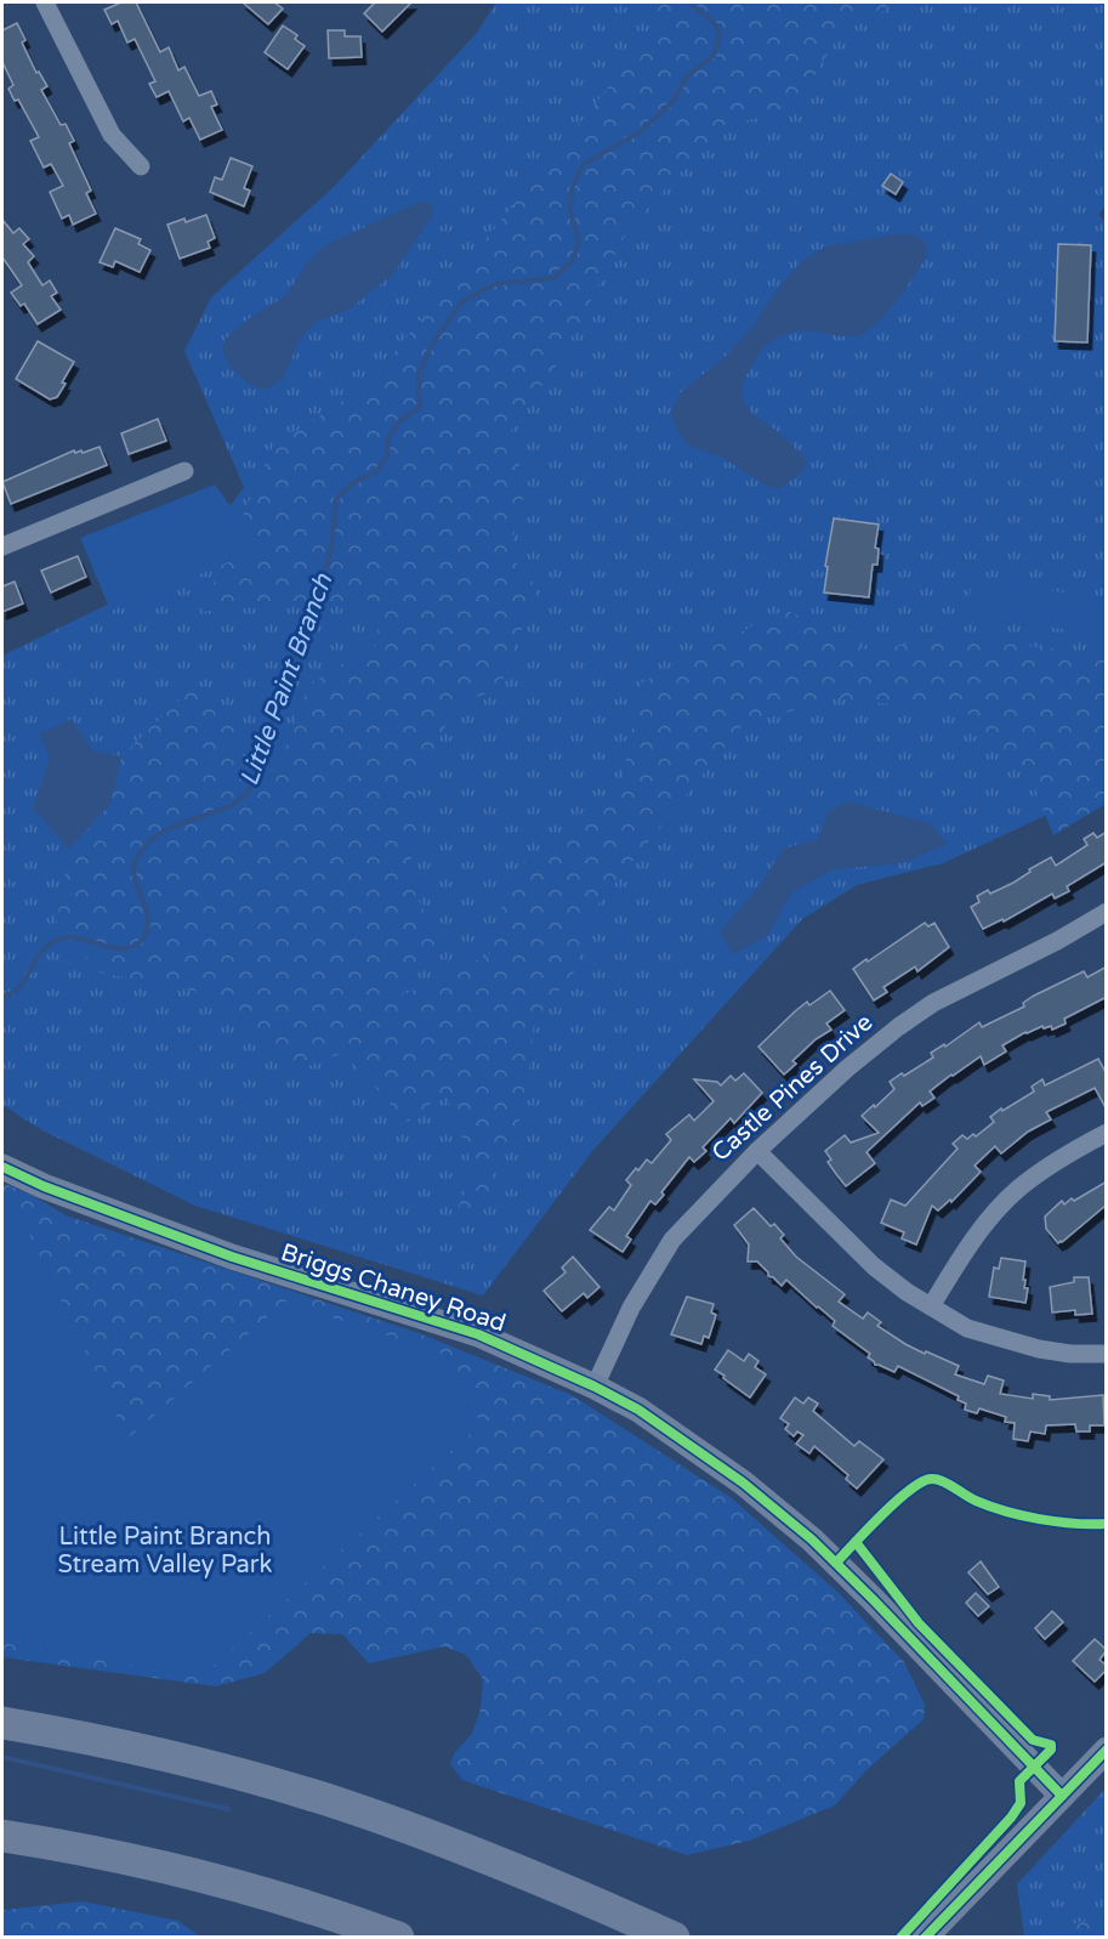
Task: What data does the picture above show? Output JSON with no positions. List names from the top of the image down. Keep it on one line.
{"streets":{"main road":["Briggs Chaney Road"],"street":["Castle Pines Drive"]},"crossings":[["Castle Pines Drive","Briggs Chaney Road"]],"water":["Little Paint Branch"],"parks":["Little Paint Branch Stream Valley Park"]}
